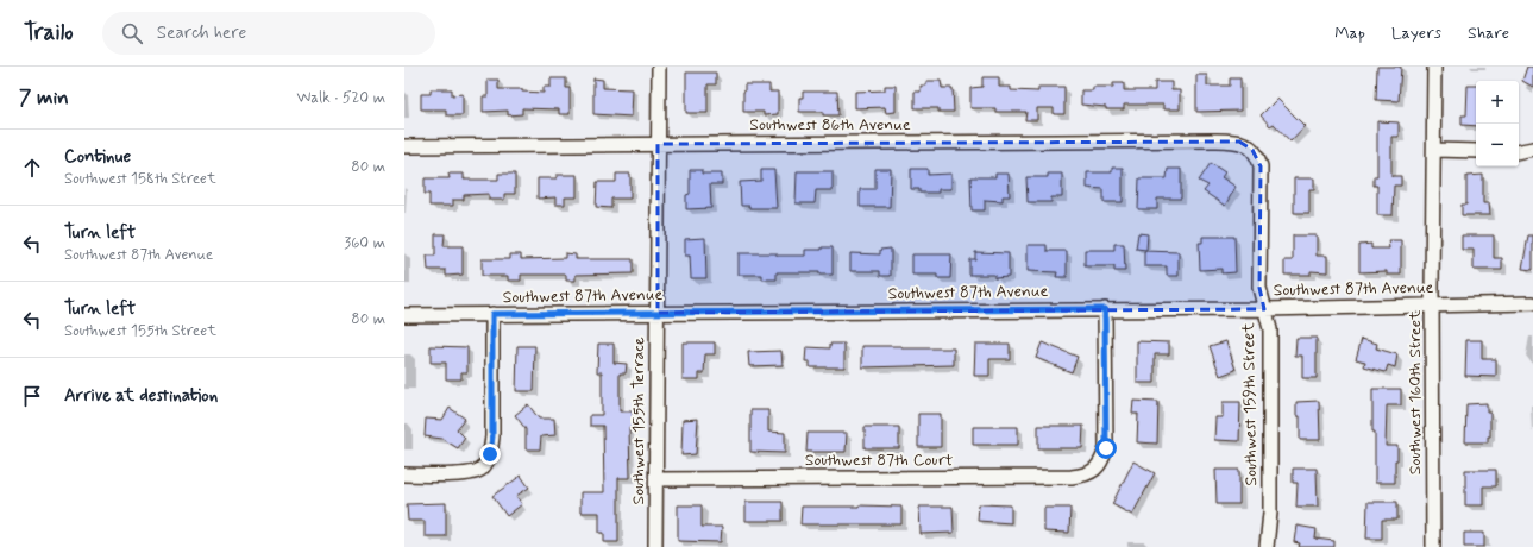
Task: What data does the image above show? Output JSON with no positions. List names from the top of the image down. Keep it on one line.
{"streets":{"street":["Southwest 86th Avenue","Southwest 87th Avenue","Southwest 160th Street","Southwest 159th Street","Southwest 155th Terrace","Southwest 87th Court"]},"crossings":[["Southwest 86th Avenue","Southwest 159th Street"],["Southwest 86th Avenue","Southwest 155th Terrace"],["Southwest 87th Avenue","Southwest 160th Street"],["Southwest 87th Avenue","Southwest 159th Street"],["Southwest 87th Avenue","Southwest 155th Terrace"],["Southwest 87th Avenue","Southwest 87th Court"],["Southwest 155th Terrace","Southwest 87th Court"]],"page":{"header":"Trailo","search":"Search here","nav":["Map","Layers","Share"],"heading":["7 min","Walk · 520 m"],"map_buttons":["+","−"],"list":[["Continue","Southwest 158th Street","80 m"],["Turn left","Southwest 87th Avenue","360 m"],["Turn left","Southwest 155th Street","80 m"],"Arrive at destination"]}}
